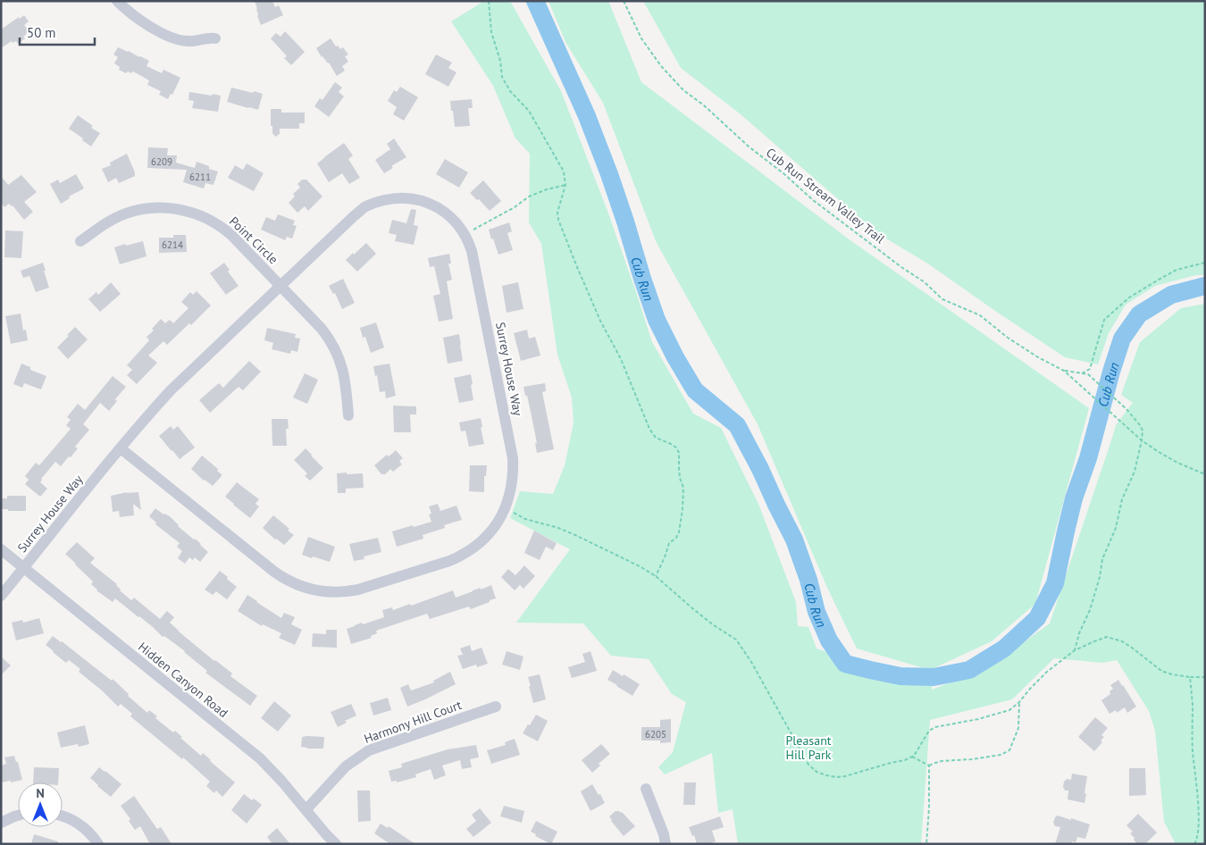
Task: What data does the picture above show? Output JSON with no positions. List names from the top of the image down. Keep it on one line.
{"streets":{"street":["Point Circle","Surrey House Way","Hidden Canyon Road","Harmony Hill Court"],"path":["Cub Run Stream Valley Trail"]},"crossings":[["Point Circle","Surrey House Way"],["Surrey House Way","Hidden Canyon Road"],["Hidden Canyon Road","Harmony Hill Court"]],"water":["Cub Run"],"parks":["Pleasant Hill Park"],"house_numbers":["6209","6211","6214","6205"],"scale_bar":"50 m","north":"top"}
